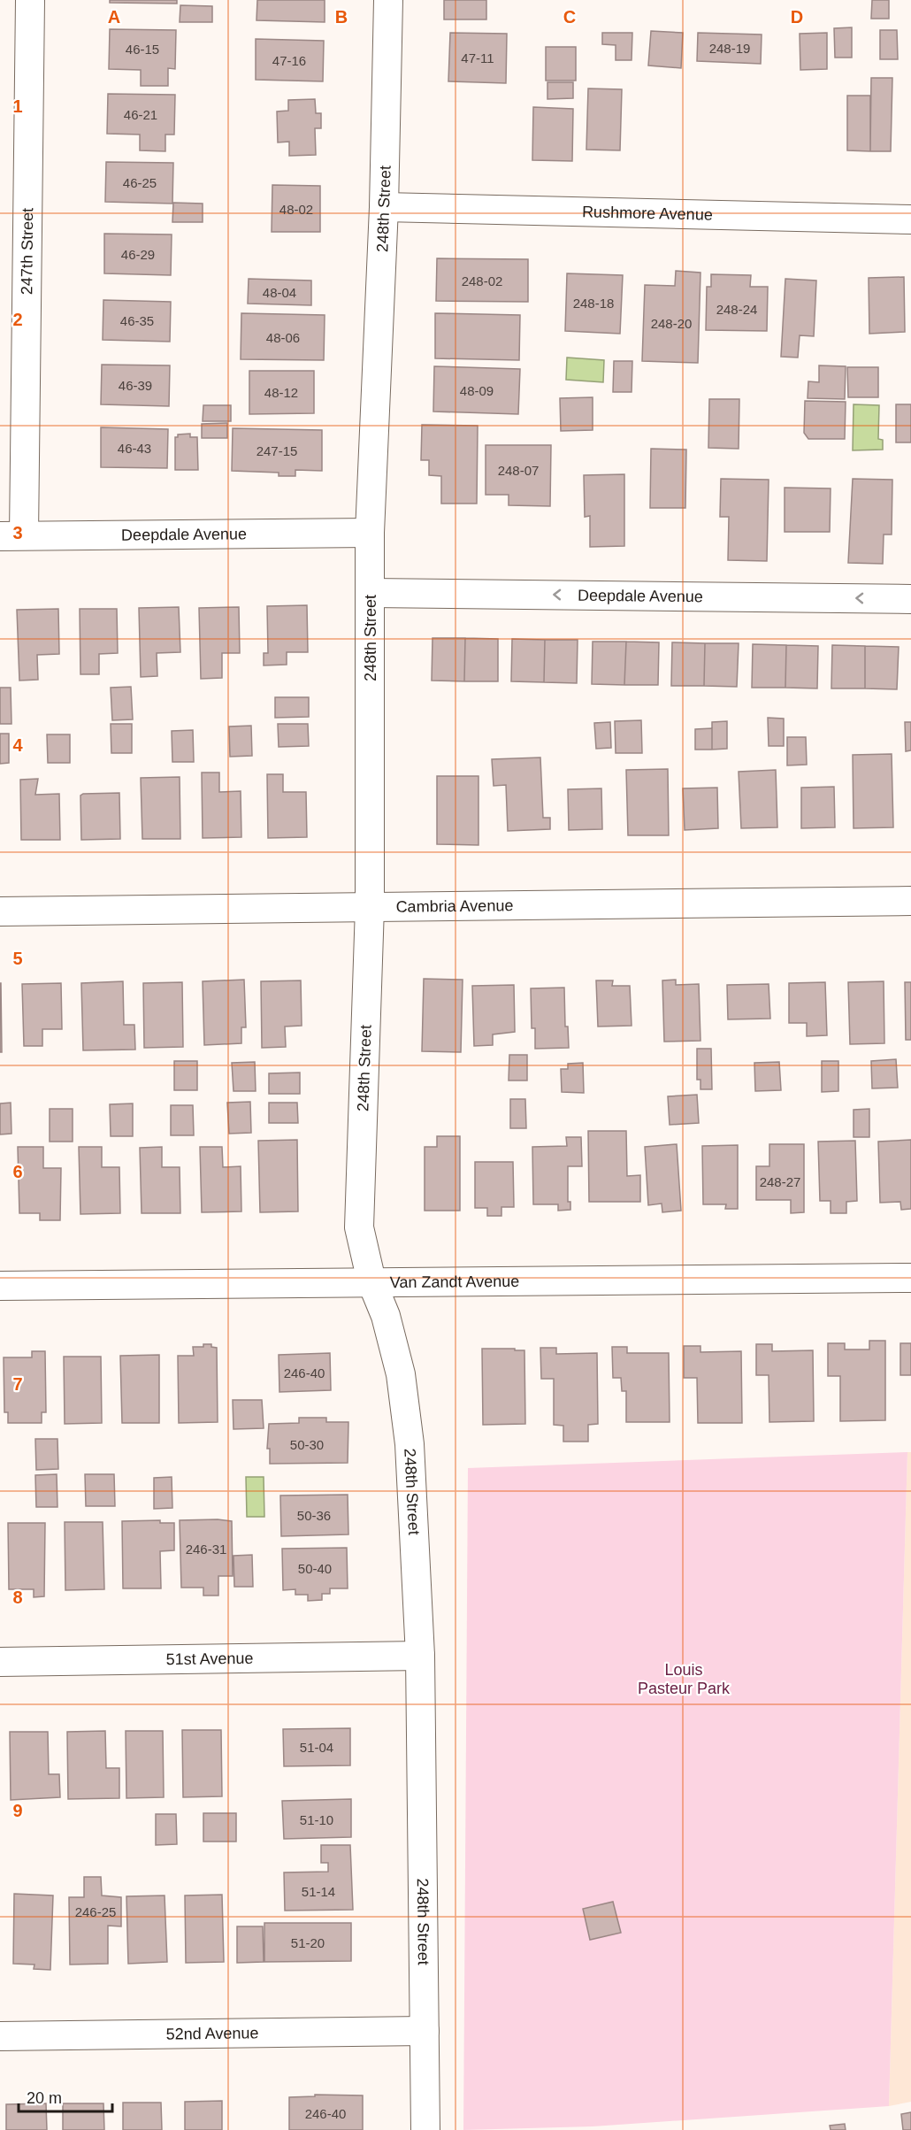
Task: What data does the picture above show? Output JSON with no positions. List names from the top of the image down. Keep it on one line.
{"streets":{"street":["248th Street","Rushmore Avenue","247th Street","Deepdale Avenue","Cambria Avenue","Van Zandt Avenue","51st Avenue","52nd Avenue"]},"crossings":[["248th Street","Rushmore Avenue"],["248th Street","Deepdale Avenue"],["248th Street","Cambria Avenue"],["248th Street","Van Zandt Avenue"],["248th Street","51st Avenue"],["248th Street","52nd Avenue"],["247th Street","Deepdale Avenue"]],"one_way":["Deepdale Avenue"],"parks":["Louis Pasteur Park"],"house_numbers":["248-19","46-15","47-11","47-16","46-21","46-25","48-02","46-29","248-02","48-04","248-18","248-24","46-35","248-20","48-06","46-39","48-09","48-12","46-43","247-15","248-07","248-27","246-40","50-30","50-36","246-31","50-40","51-04","51-10","51-14","246-25","51-20","246-40"],"scale_bar":"20 m","grid":{"columns":["A","B","C","D"],"rows":["1","2","3","4","5","6","7","8","9"]}}
